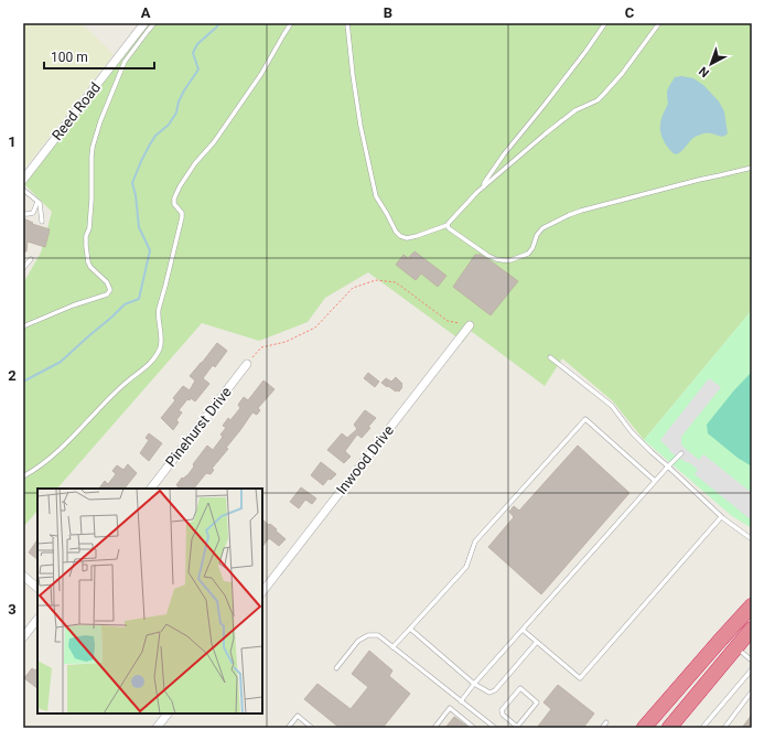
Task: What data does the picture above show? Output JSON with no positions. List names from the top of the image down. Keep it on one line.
{"streets":{"street":["Reed Road","Pinehurst Drive","Inwood Drive"]},"scale_bar":"100 m","north":"bottom left","grid":{"columns":["A","B","C"],"rows":["1","2","3"]}}
